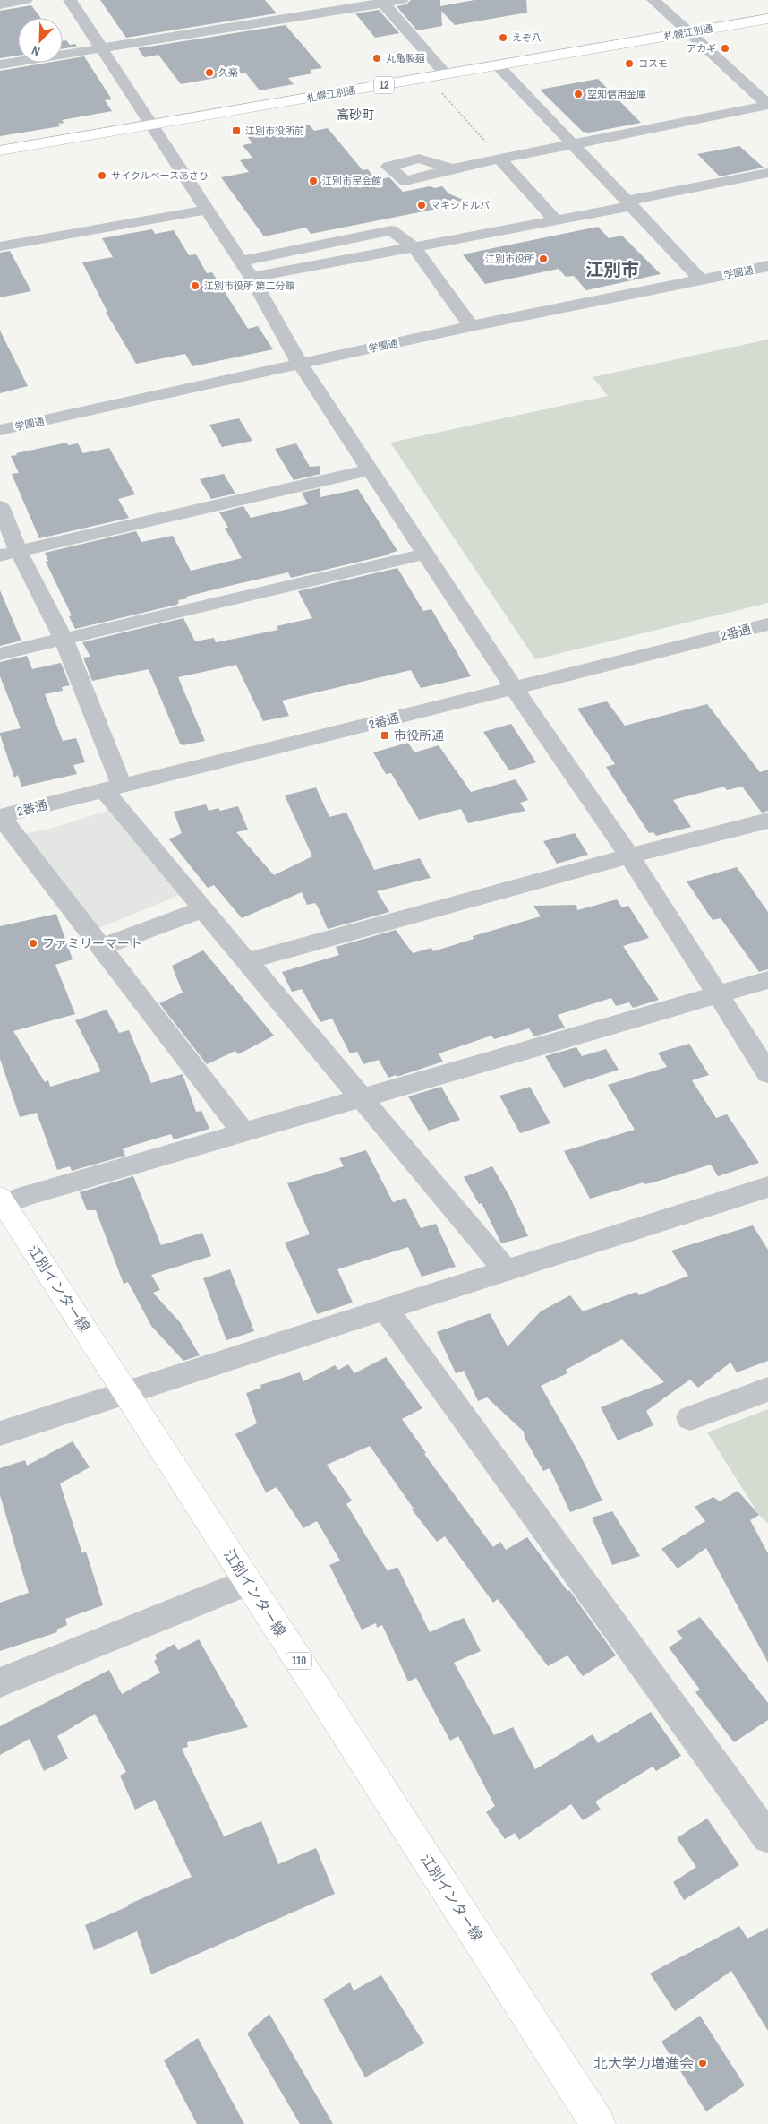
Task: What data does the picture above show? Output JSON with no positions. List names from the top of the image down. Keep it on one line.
{"streets":{"main road":["札幌江別通","12","江別インター線","110"],"street":["学園通","2番通"]},"districts":["高砂町","江別市"],"places":{"other":["えぞ八","アカギ","丸亀製麺","コスモ","久楽","空知信用金庫","サイクルベースあさひ","江別市民会館","マキシドルパ","江別市役所","江別市役所 第二分館","ファミリーマート","北大学力増進会"],"transit":["江別市役所前","市役所通"]},"north":"bottom left"}
